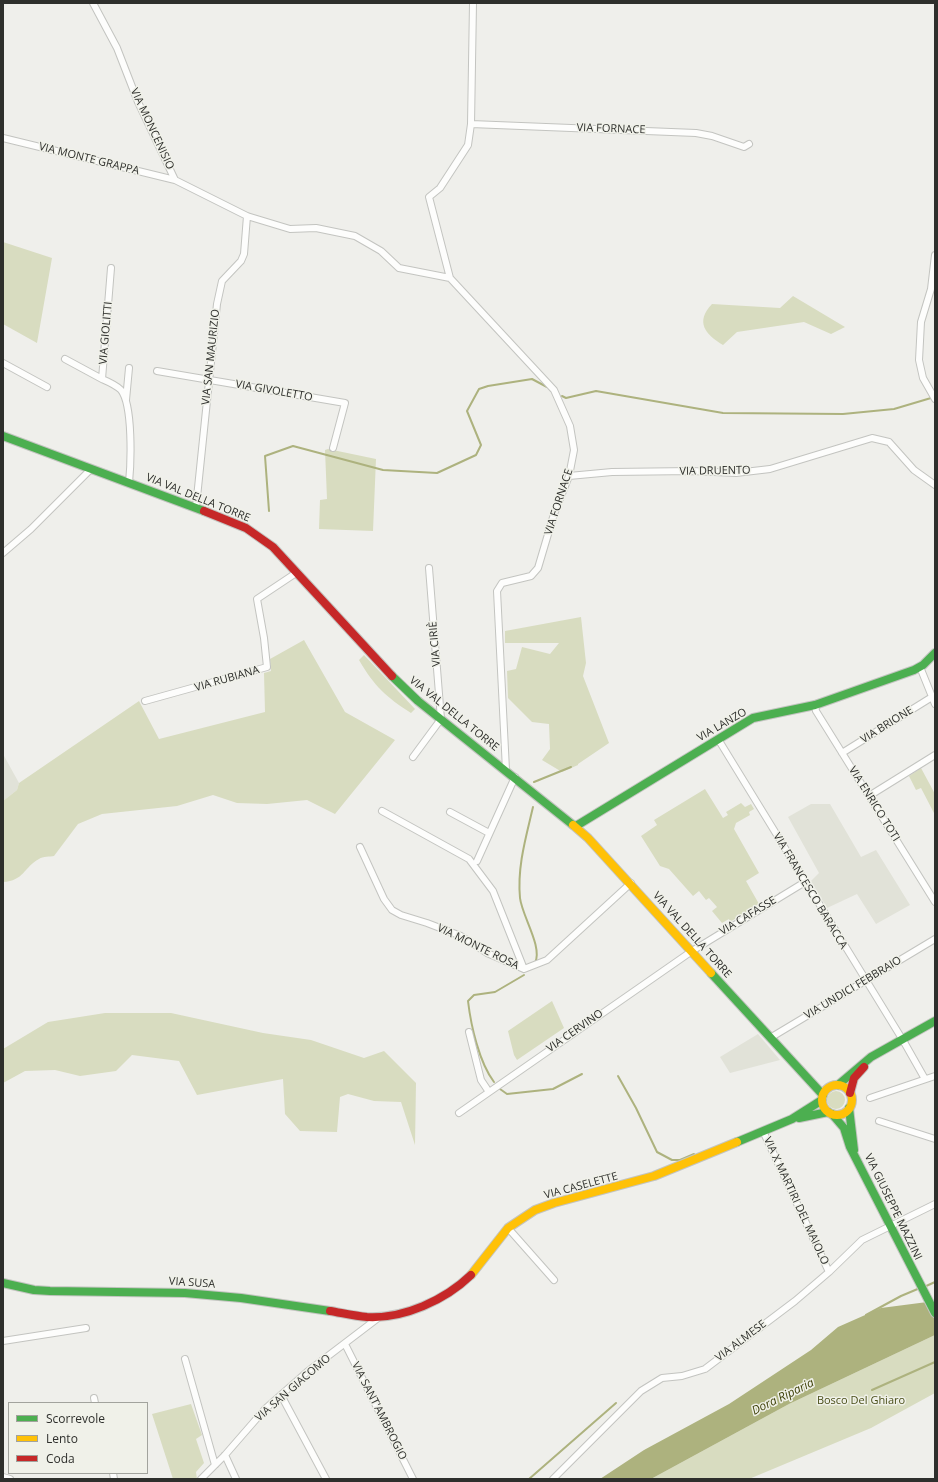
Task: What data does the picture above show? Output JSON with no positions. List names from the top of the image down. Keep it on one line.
{"streets":{"street":["VIA MONCENISIO","VIA FORNACE","VIA MONTE GRAPPA","VIA GIOLITTI","VIA SAN MAURIZIO","VIA GIVOLETTO","VIA DRUENTO","VIA VAL DELLA TORRE","VIA CIRIÈ","VIA RUBIANA","VIA LANZO","VIA BRIONE","VIA ENRICO TOTI","VIA FRANCESCO BARACCA","VIA CAFASSE","VIA MONTE ROSA","VIA UNDICI FEBBRAIO","VIA CERVINO","VIA CASELETTE","VIA X MARTIRI DEL MAIOLO","VIA GIUSEPPE MAZZINI","VIA SUSA","VIA ALMESE","VIA SAN GIACOMO","VIA SANT'AMBROGIO"]},"crossings":[["VIA MONCENISIO","VIA FORNACE"],["VIA MONCENISIO","VIA MONTE GRAPPA"],["VIA MONCENISIO","VIA SAN MAURIZIO"],["VIA FORNACE","VIA DRUENTO"],["VIA FORNACE","VIA VAL DELLA TORRE"],["VIA GIOLITTI","VIA VAL DELLA TORRE"],["VIA SAN MAURIZIO","VIA GIVOLETTO"],["VIA SAN MAURIZIO","VIA VAL DELLA TORRE"],["VIA VAL DELLA TORRE","VIA CIRIÈ"],["VIA VAL DELLA TORRE","VIA RUBIANA"],["VIA VAL DELLA TORRE","VIA LANZO"],["VIA VAL DELLA TORRE","VIA CAFASSE"],["VIA VAL DELLA TORRE","VIA MONTE ROSA"],["VIA VAL DELLA TORRE","VIA UNDICI FEBBRAIO"],["VIA VAL DELLA TORRE","VIA CERVINO"],["VIA VAL DELLA TORRE","VIA CASELETTE"],["VIA VAL DELLA TORRE","VIA GIUSEPPE MAZZINI"],["VIA LANZO","VIA ENRICO TOTI"],["VIA LANZO","VIA FRANCESCO BARACCA"],["VIA BRIONE","VIA ENRICO TOTI"],["VIA FRANCESCO BARACCA","VIA CAFASSE"],["VIA FRANCESCO BARACCA","VIA UNDICI FEBBRAIO"],["VIA CAFASSE","VIA CERVINO"],["VIA CASELETTE","VIA X MARTIRI DEL MAIOLO"],["VIA CASELETTE","VIA GIUSEPPE MAZZINI"],["VIA CASELETTE","VIA SUSA"],["VIA CASELETTE","VIA SAN GIACOMO"],["VIA X MARTIRI DEL MAIOLO","VIA ALMESE"],["VIA GIUSEPPE MAZZINI","VIA ALMESE"],["VIA SUSA","VIA SAN GIACOMO"],["VIA SAN GIACOMO","VIA SANT'AMBROGIO"]],"water":["Dora Riparia"],"parks":["Bosco Del Ghiaro"],"legend":["Scorrevole","Lento","Coda"]}
